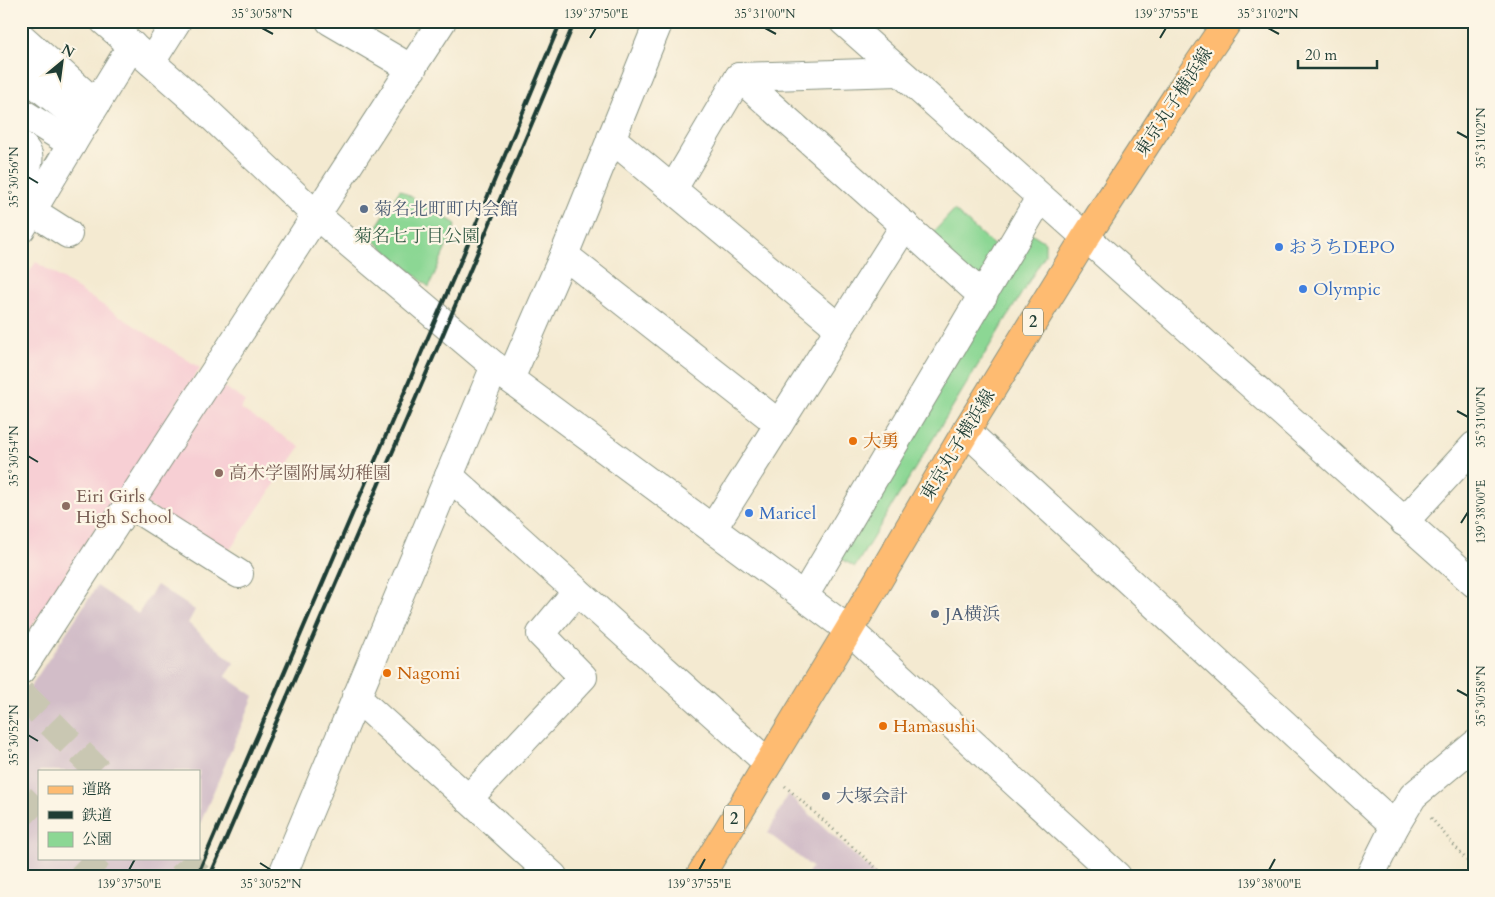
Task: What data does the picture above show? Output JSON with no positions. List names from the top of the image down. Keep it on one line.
{"streets":{"main road":["東京丸子横浜線","2"]},"parks":["菊名七丁目公園"],"places":["菊名北町町内会館","おうちDEPO","Olympic","大勇","高木学園附属幼稚園","Eiri Girls High School","Maricel","JA横浜","Nagomi","Hamasushi","大塚会計"],"legend":["道路","鉄道","公園"],"scale_bar":"20 m","north":"top right","coordinates":["35°30'58\"N","139°37'50\"E","35°31'00\"N","139°37'55\"E","35°31'02\"N","35°30'56\"N","35°30'54\"N","139°38'00\"E","35°30'52\"N"]}
